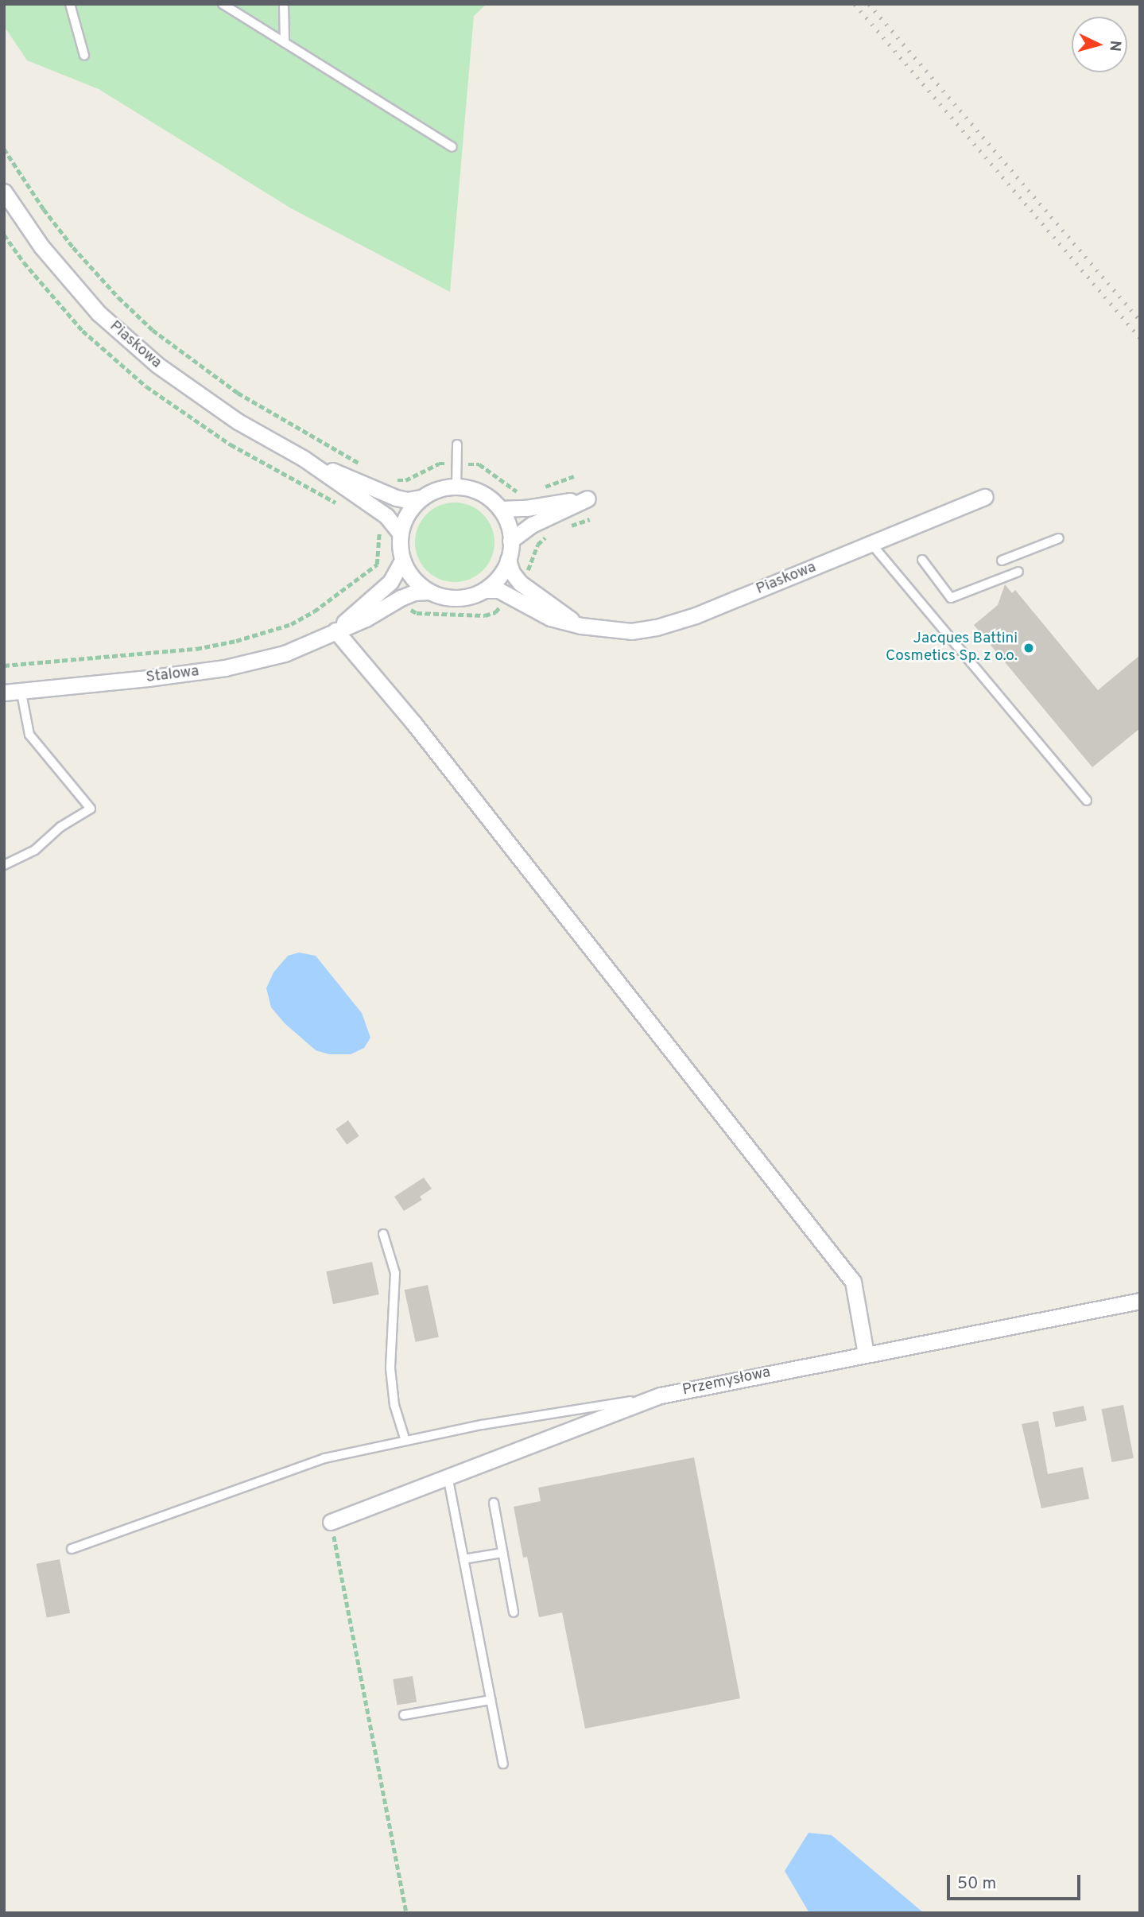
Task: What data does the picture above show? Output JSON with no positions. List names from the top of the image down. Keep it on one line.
{"streets":{"street":["Piaskowa","Stalowa","Przemysłowa"]},"crossings":[["Piaskowa","Stalowa"]],"places":["Jacques Battini Cosmetics Sp. z o.o."],"scale_bar":"50 m","north":"right"}
